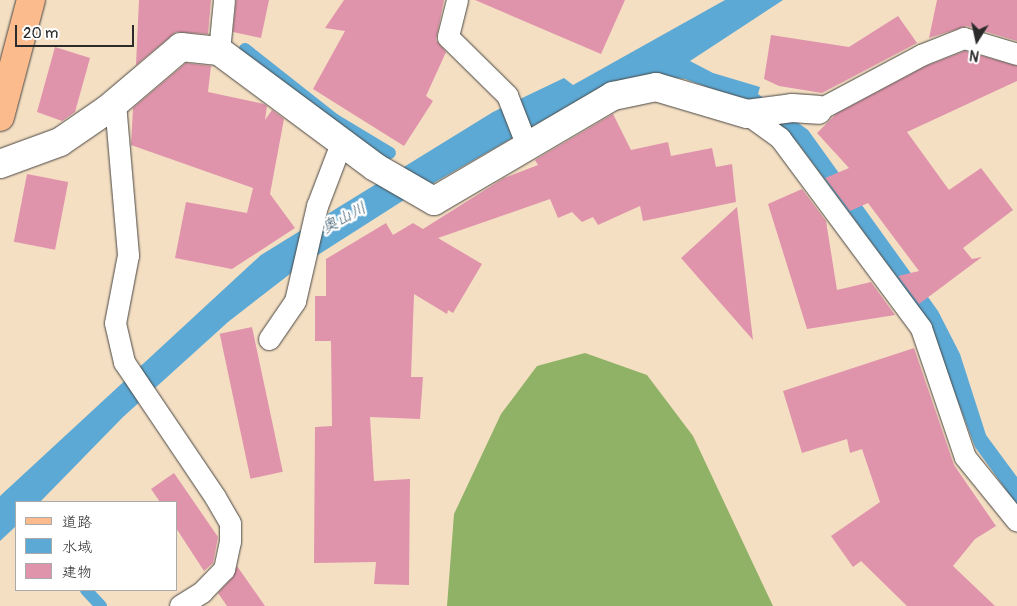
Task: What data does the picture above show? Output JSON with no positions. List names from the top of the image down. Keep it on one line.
{"water":["奥山川"],"legend":["道路","水域","建物"],"scale_bar":"20 m","north":"bottom"}
